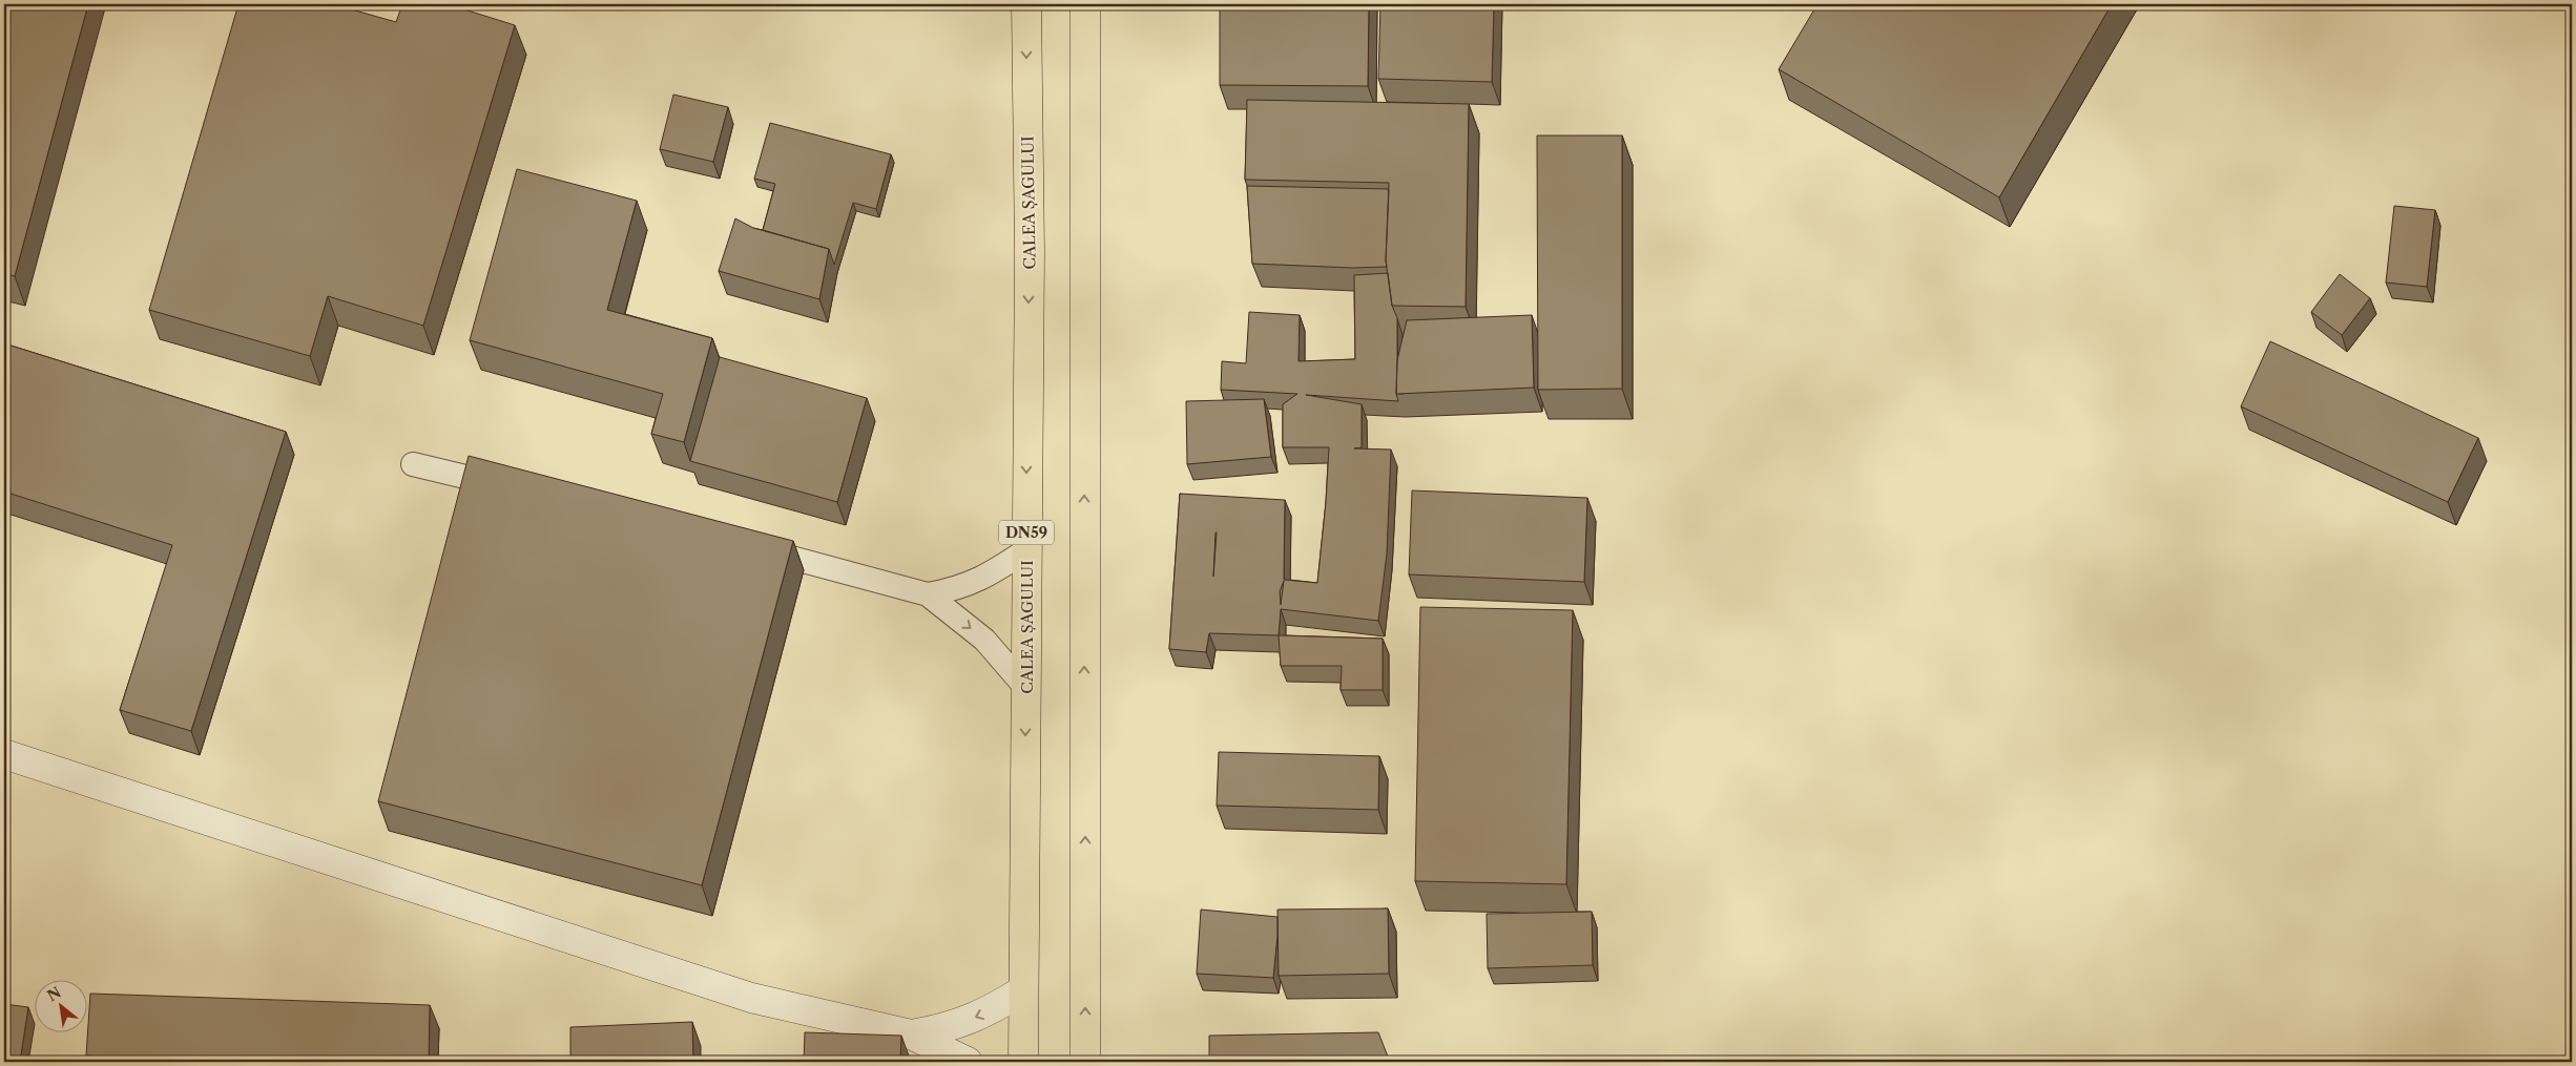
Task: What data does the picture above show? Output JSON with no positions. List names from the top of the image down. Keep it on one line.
{"streets":{"main road":["CALEA ȘAGULUI","DN59"]},"north":"top left"}
